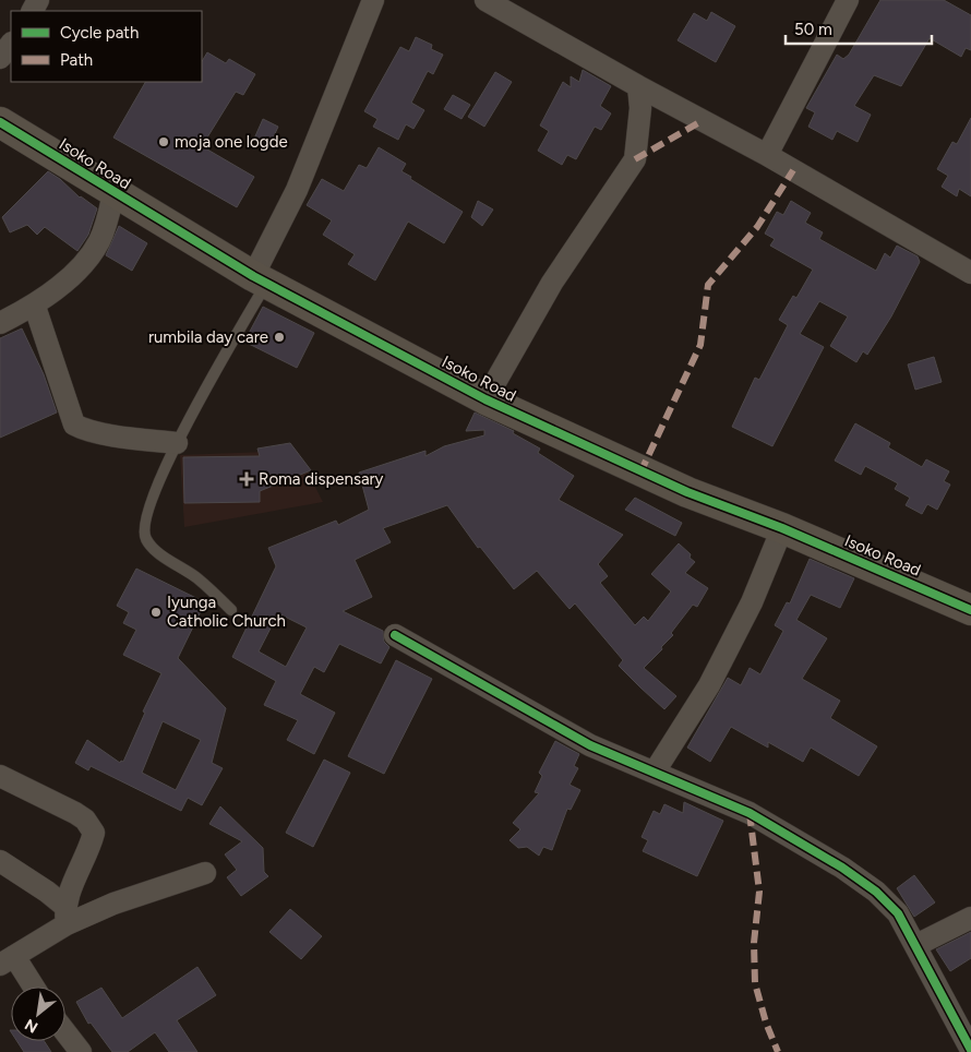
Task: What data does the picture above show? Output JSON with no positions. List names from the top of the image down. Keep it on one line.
{"streets":{"street":["Isoko Road"]},"places":{"other":["moja one logde","rumbila day care","Iyunga Catholic Church"],"health":["Roma dispensary"]},"legend":["Cycle path","Path"],"scale_bar":"50 m","north":"bottom left"}
